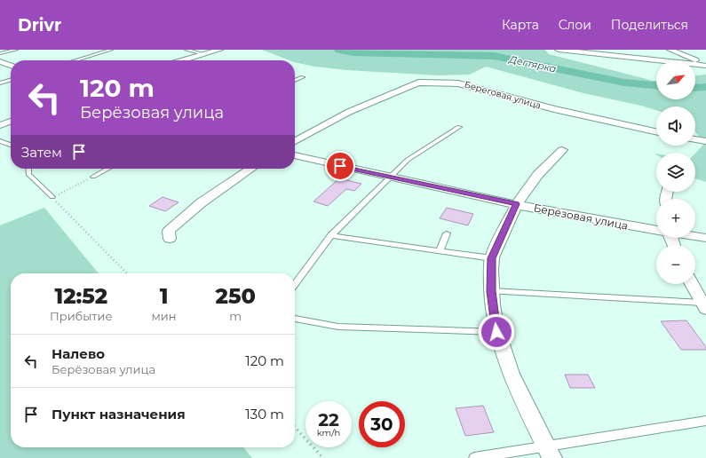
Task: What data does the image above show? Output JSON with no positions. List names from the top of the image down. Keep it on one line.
{"streets":{"street":["Береговая улица","Берёзовая улица"]},"water":["Дегтярка"],"north":"top right","page":{"header":"Drivr","nav":["Карта","Слои","Поделиться"],"map_buttons":["+","−"],"turn":["120 m","Берёзовая улица"],"then":"Затем","eta":["12:52","Прибытие","1","мин","250","m"],"list":[{"name":"Налево","note":"Берёзовая улица","value":"120 m"},{"name":"Пункт назначения","value":"130 m"}],"speed":"22 km/h","limit":"30"}}
